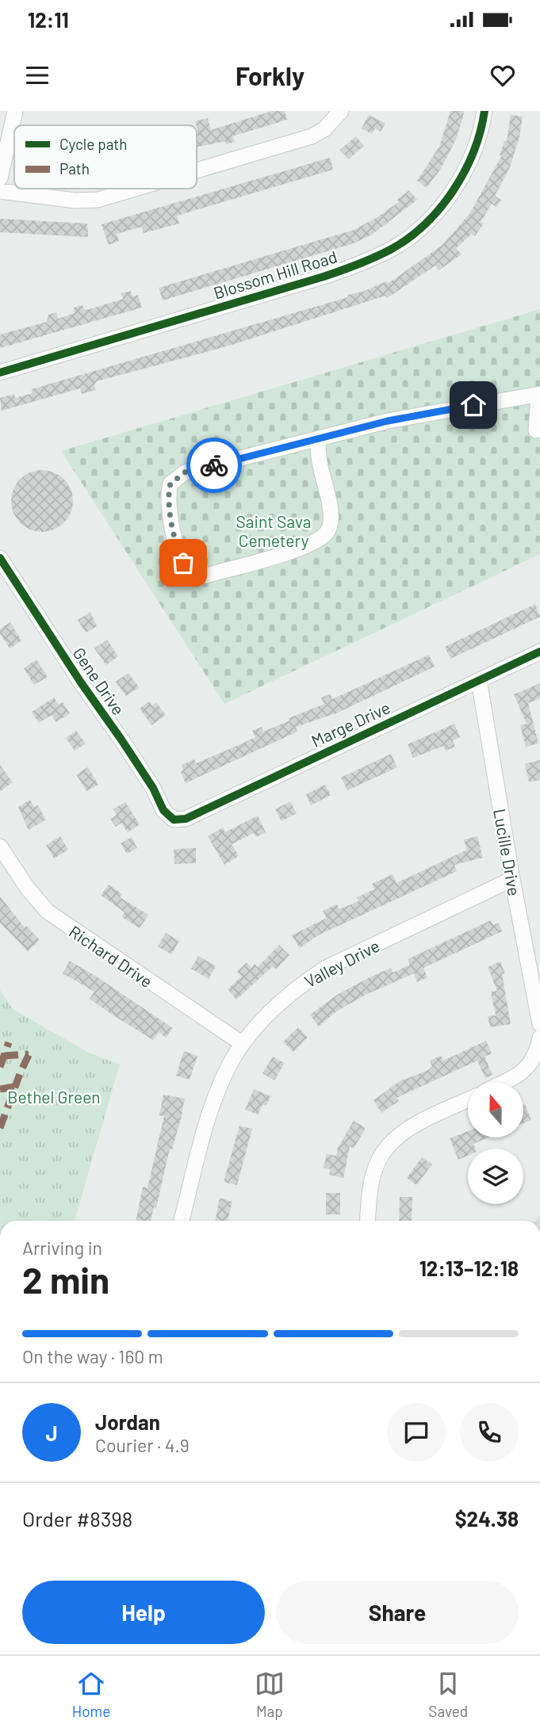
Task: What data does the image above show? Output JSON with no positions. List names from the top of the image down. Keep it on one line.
{"streets":{"street":["Blossom Hill Road","Gene Drive","Marge Drive","Lucille Drive","Richard Drive","Valley Drive"]},"crossings":[["Gene Drive","Marge Drive"],["Marge Drive","Lucille Drive"],["Lucille Drive","Valley Drive"],["Richard Drive","Valley Drive"]],"parks":["Saint Sava Cemetery","Bethel Green"],"legend":["Cycle path","Path"],"north":"top","page":{"status":"12:11","header":"Forkly","heading":["2 min","Arriving in","12:13–12:18"],"panel":["Jordan","Courier · 4.9","Order #8398","$24.38"],"bar":"On the way · 160 m","round":"J","buttons":["Help","Share"],"tabs":["Home","Map","Saved"]}}
